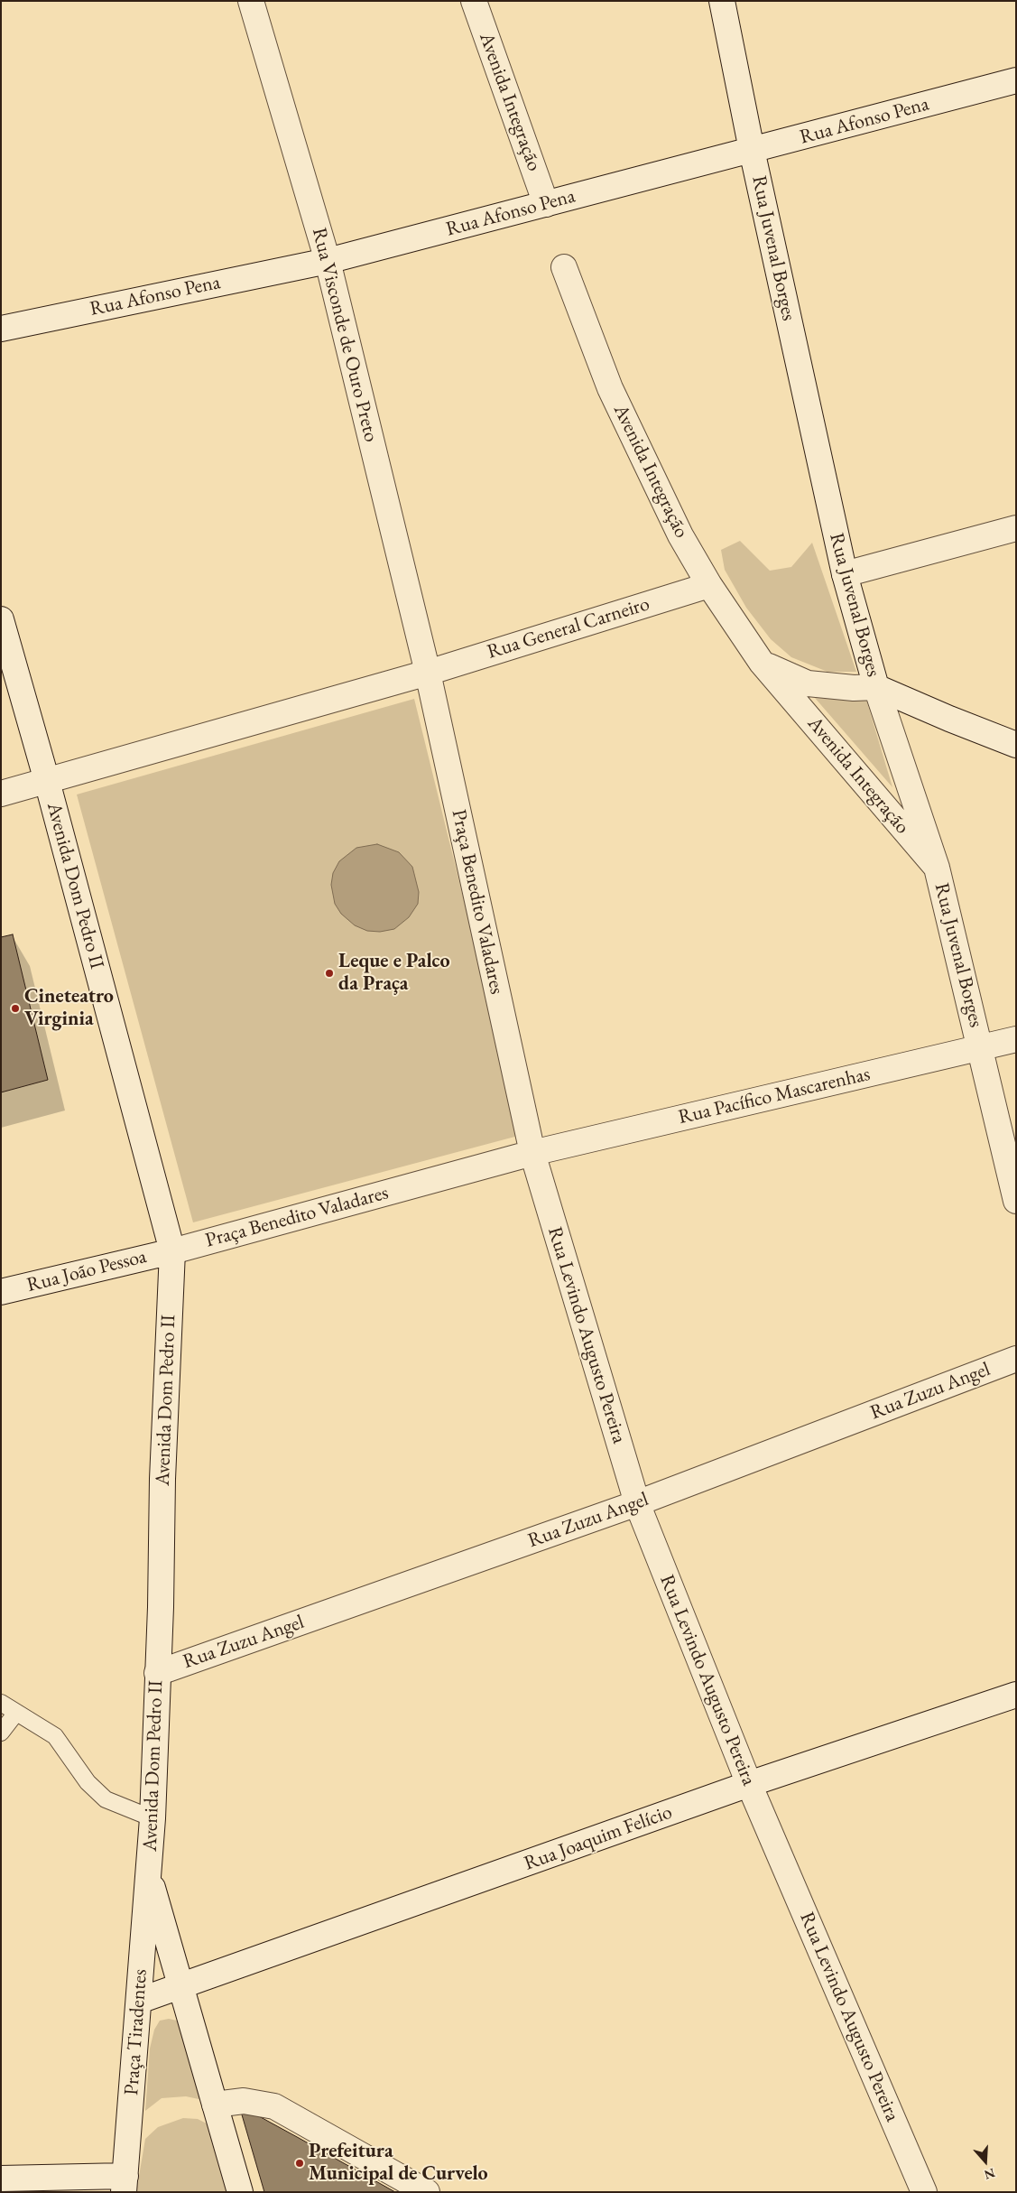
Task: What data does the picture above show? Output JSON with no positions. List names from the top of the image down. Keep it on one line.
{"streets":{"street":["Avenida Integração","Rua Afonso Pena","Rua Juvenal Borges","Rua Visconde de Ouro Preto","Rua General Carneiro","Avenida Dom Pedro II","Praça Benedito Valadares","Rua Pacífico Mascarenhas","Rua João Pessoa","Rua Levindo Augusto Pereira","Rua Zuzu Angel","Rua Joaquim Felício","Praça Tiradentes"]},"crossings":[["Avenida Integração","Rua Afonso Pena"],["Avenida Integração","Rua Juvenal Borges"],["Avenida Integração","Rua General Carneiro"],["Rua Afonso Pena","Rua Juvenal Borges"],["Rua Afonso Pena","Rua Visconde de Ouro Preto"],["Rua Juvenal Borges","Rua Pacífico Mascarenhas"],["Rua Visconde de Ouro Preto","Rua General Carneiro"],["Rua Visconde de Ouro Preto","Praça Benedito Valadares"],["Rua General Carneiro","Praça Benedito Valadares"],["Avenida Dom Pedro II","Praça Benedito Valadares"],["Avenida Dom Pedro II","Rua João Pessoa"],["Avenida Dom Pedro II","Rua Zuzu Angel"],["Avenida Dom Pedro II","Rua Joaquim Felício"],["Avenida Dom Pedro II","Praça Tiradentes"],["Praça Benedito Valadares","Rua Pacífico Mascarenhas"],["Praça Benedito Valadares","Rua João Pessoa"],["Praça Benedito Valadares","Rua Levindo Augusto Pereira"],["Rua Pacífico Mascarenhas","Rua Levindo Augusto Pereira"],["Rua Levindo Augusto Pereira","Rua Zuzu Angel"],["Rua Levindo Augusto Pereira","Rua Joaquim Felício"],["Rua Joaquim Felício","Praça Tiradentes"]],"places":["Leque e Palco da Praça","Cineteatro Virginia","Prefeitura Municipal de Curvelo"],"north":"bottom"}
